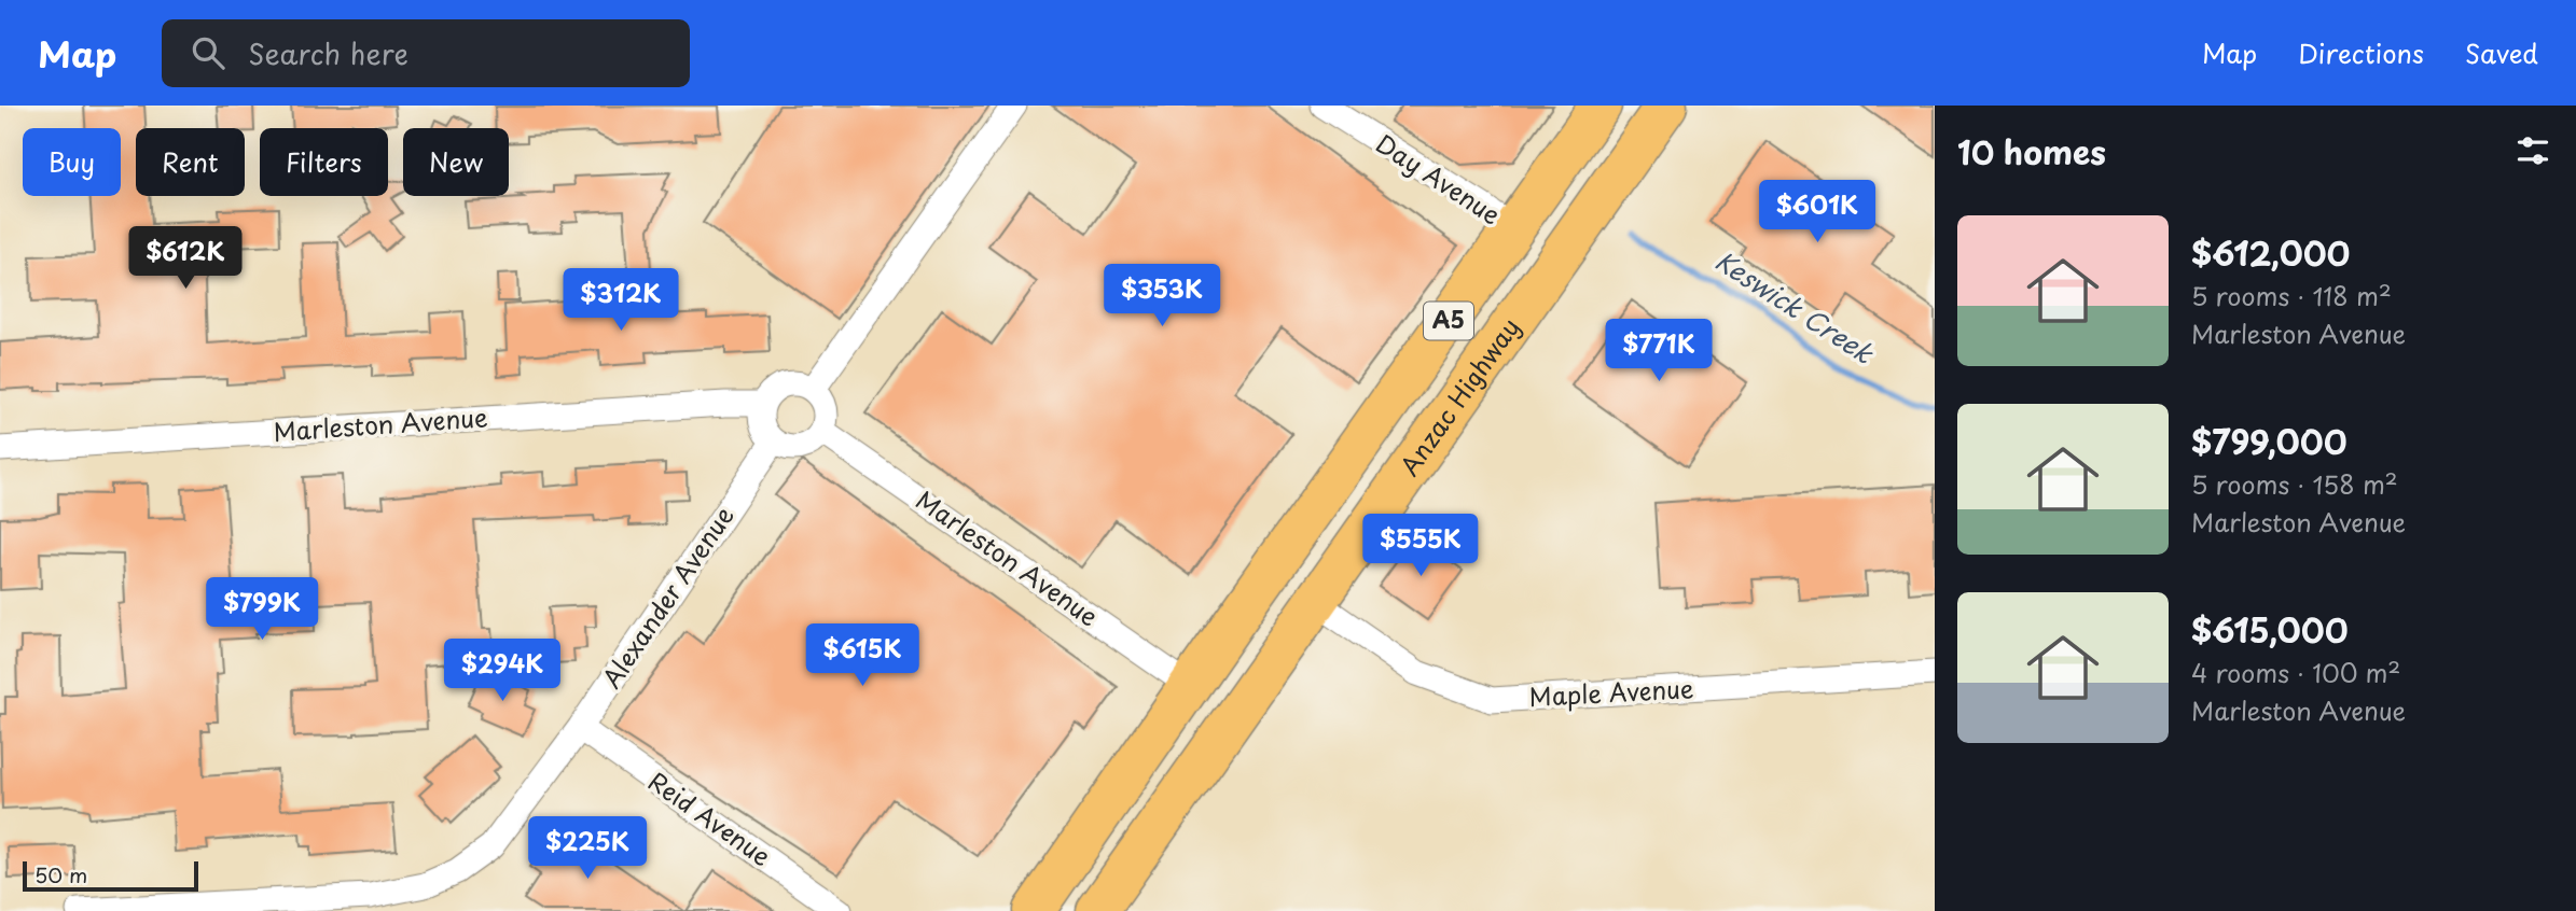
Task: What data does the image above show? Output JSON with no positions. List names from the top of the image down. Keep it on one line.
{"streets":{"highway":["A5","Anzac Highway"],"street":["Day Avenue","Marleston Avenue","Alexander Avenue","Maple Avenue","Reid Avenue"]},"crossings":[["Day Avenue","A5"],["A5","Marleston Avenue"],["Anzac Highway","Maple Avenue"],["Marleston Avenue","Alexander Avenue"],["Alexander Avenue","Reid Avenue"]],"water":["Keswick Creek"],"scale_bar":"50 m","page":{"header":"Map","search":"Search here","nav":["Map","Directions","Saved"],"heading":"10 homes","chip":["Buy","Rent","Filters","New"],"price":["$601K","$612K","$353K","$312K","$771K","$555K","$799K","$615K","$294K","$225K"],"list":[{"name":"$612,000","note":"5 rooms · 118 m² · Marleston Avenue"},{"name":"$799,000","note":"5 rooms · 158 m² · Marleston Avenue"},{"name":"$615,000","note":"4 rooms · 100 m² · Marleston Avenue"}],"scale":"50 m"}}
